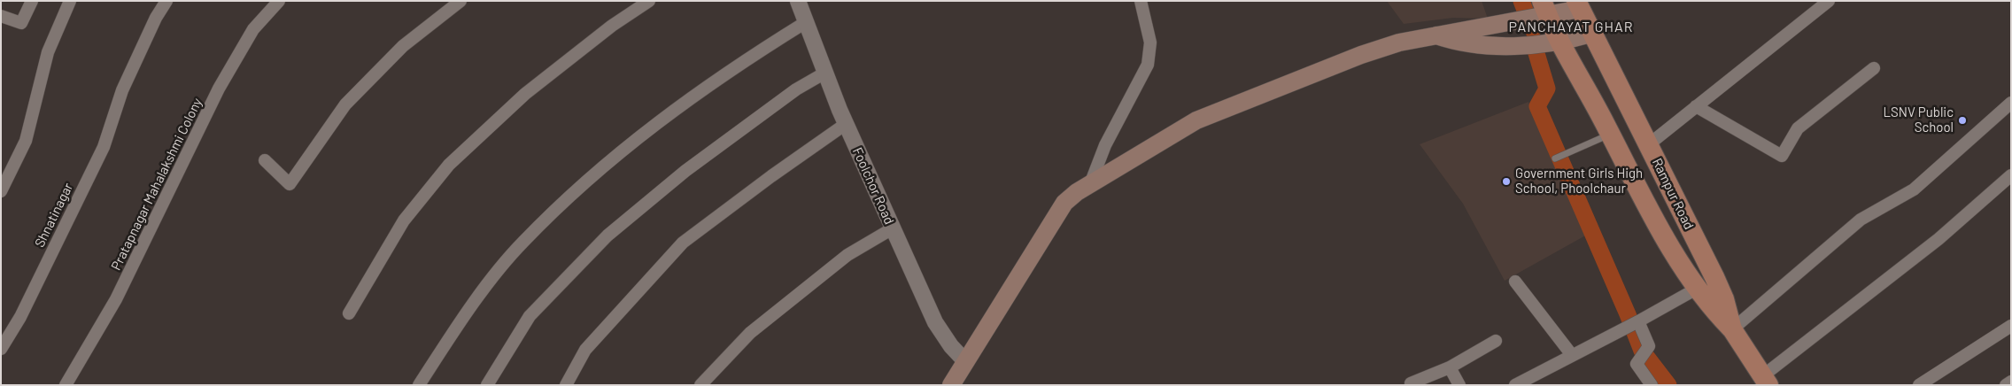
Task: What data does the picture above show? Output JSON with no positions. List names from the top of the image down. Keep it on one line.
{"streets":{"main road":["Rampur Road"],"street":["Pratapnagar Mahalakshmi Colony","Foolchor Road","Shnatinagar"]},"districts":["PANCHAYAT GHAR"],"places":["LSNV Public School","Government Girls High School, Phoolchaur"]}
